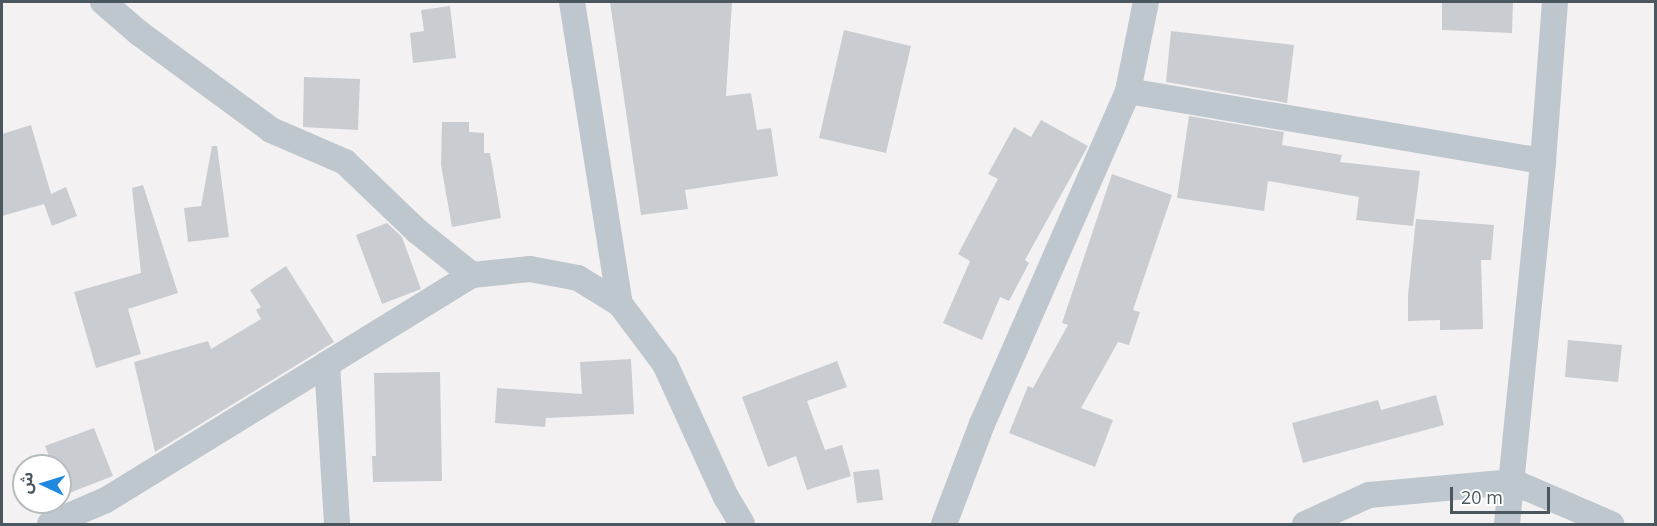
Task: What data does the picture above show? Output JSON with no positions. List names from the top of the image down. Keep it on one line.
{"scale_bar":"20 m","north":"left"}
